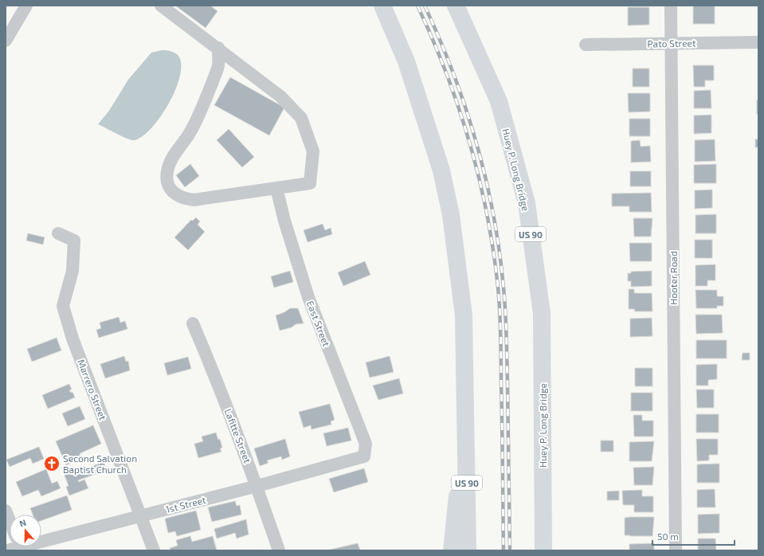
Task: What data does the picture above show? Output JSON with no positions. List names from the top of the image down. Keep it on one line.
{"streets":{"highway":["Huey P. Long Bridge","US 90"],"street":["Pato Street","Hooter Road","East Street","Marrero Street","Lafitte Street","1st Street"]},"crossings":[["Pato Street","Hooter Road"],["Huey P. Long Bridge","US 90"],["East Street","1st Street"],["Marrero Street","1st Street"],["Lafitte Street","1st Street"]],"places":{"church":["Second Salvation Baptist Church"]},"scale_bar":"50 m","north":"top"}
